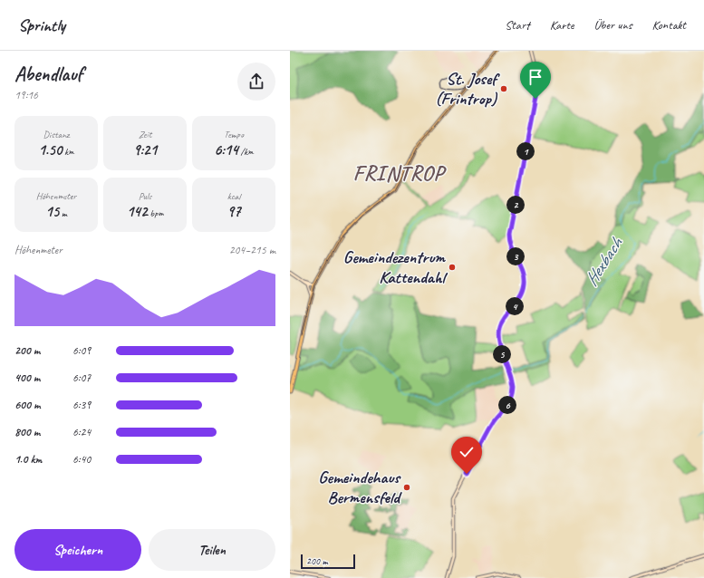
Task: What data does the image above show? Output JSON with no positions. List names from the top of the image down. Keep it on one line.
{"districts":["FRINTROP"],"water":["Hexbach"],"places":["St. Josef (Frintrop)","Gemeindezentrum Kattendahl","Gemeindehaus Bermensfeld"],"scale_bar":"200 m","page":{"header":"Sprintly","nav":["Start","Karte","Über uns","Kontakt"],"heading":["Abendlauf","19:16"],"stats":[["Distanz","1.50 km"],["Zeit","9:21"],["Tempo","6:14 /km"],["Höhenmeter","15 m"],["Puls","142 bpm"],["kcal","97"]],"pins":["1","2","3","4","5","6"],"chart":["Höhenmeter","204–215 m"],"list":[{"name":"200 m","note":"6:09"},{"name":"400 m","note":"6:07"},{"name":"600 m","note":"6:39"},{"name":"800 m","note":"6:24"},{"name":"1.0 km","note":"6:40"}],"buttons":["Speichern","Teilen"],"scale":"200 m"}}
